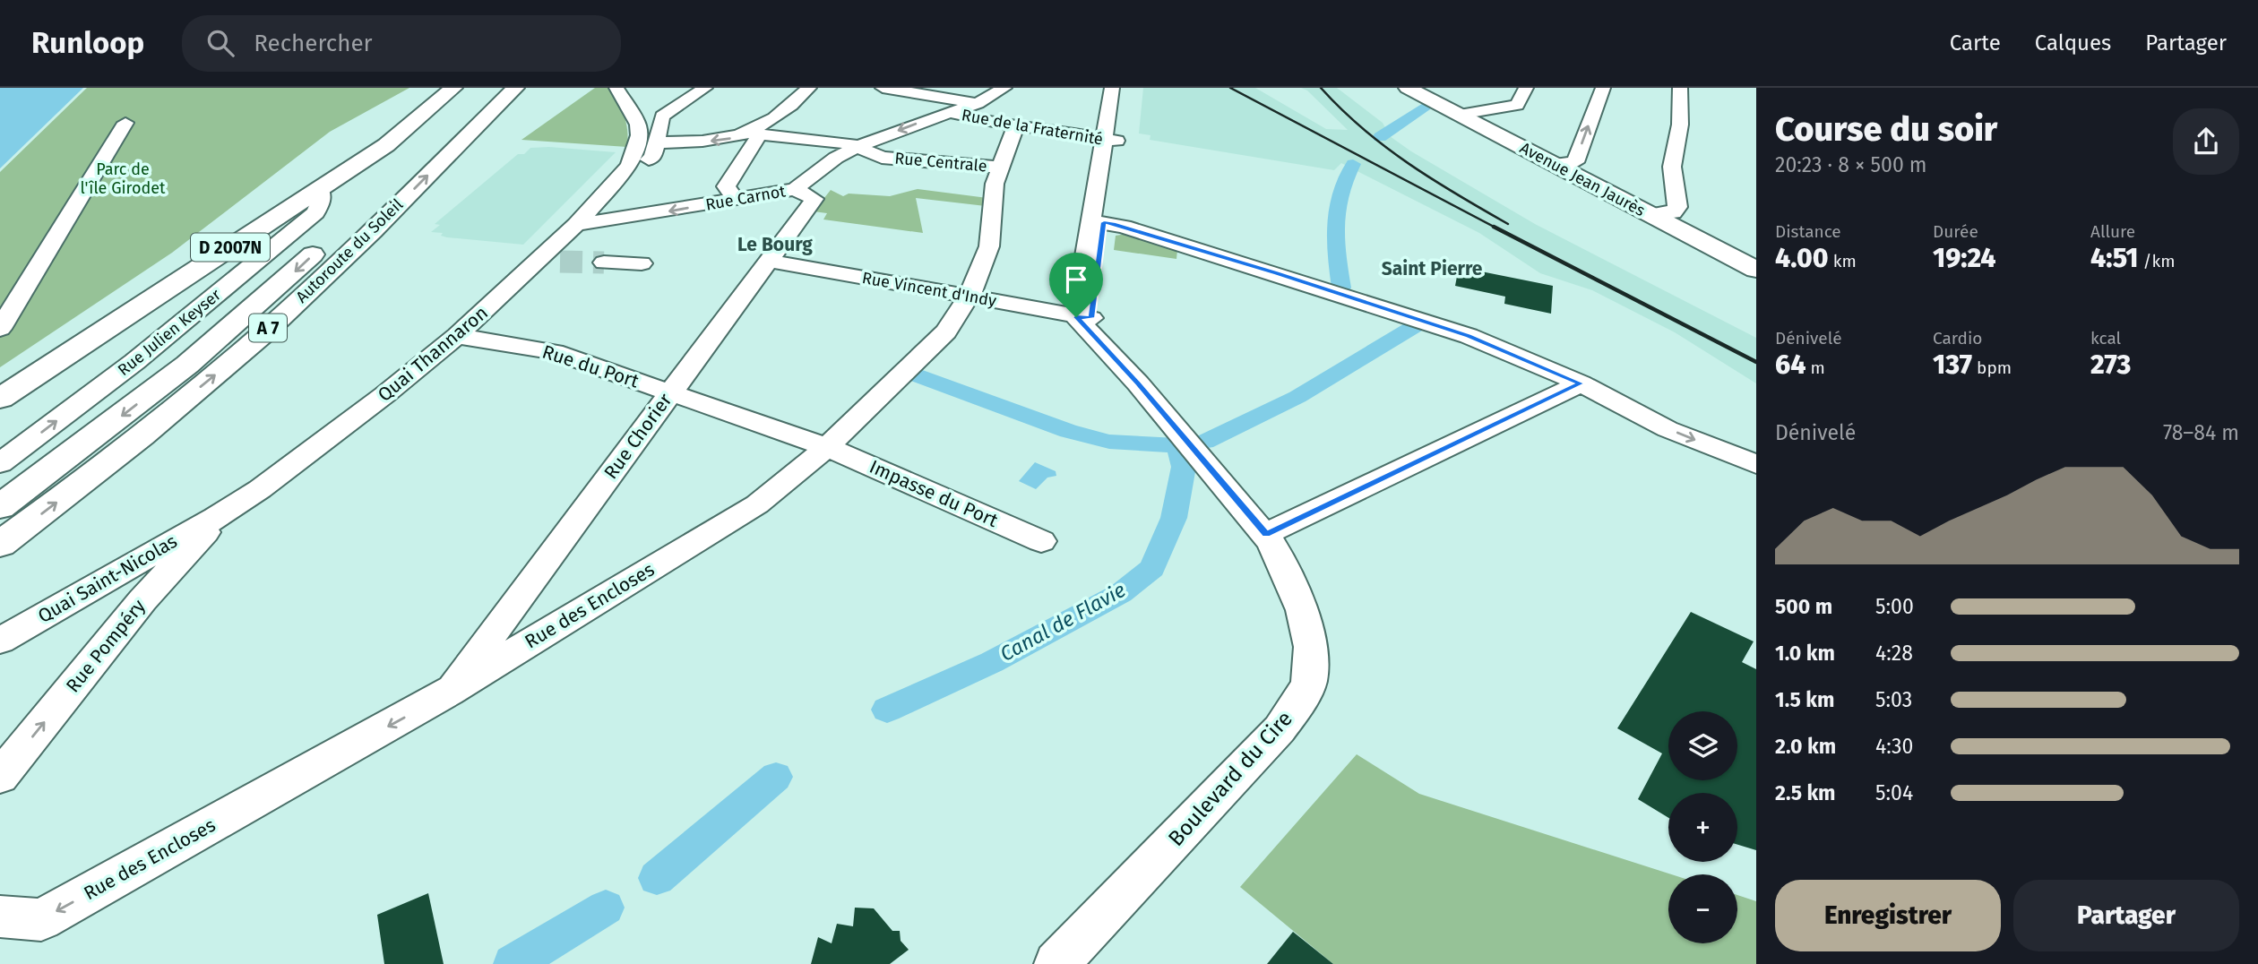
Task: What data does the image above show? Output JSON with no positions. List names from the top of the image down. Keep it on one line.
{"streets":{"main road":["Avenue Jean Jaurès","D 2007N","Autoroute du Soleil","A 7"],"street":["Rue de la Fraternité","Rue Centrale","Rue Carnot","Rue Vincent d'Indy","Rue Julien Keyser","Quai Thannaron","Rue du Port","Rue Chorier","Impasse du Port","Quai Saint-Nicolas","Rue des Encloses","Rue Pompéry","Boulevard du Cire"]},"crossings":[["Rue de la Fraternité","Rue Carnot"],["Rue de la Fraternité","Rue des Encloses"],["Rue Centrale","Rue Carnot"],["Rue Centrale","Rue des Encloses"],["Rue Carnot","Quai Thannaron"],["Rue Carnot","Rue Chorier"],["D 2007N","Rue Julien Keyser"],["Rue Vincent d'Indy","Rue Chorier"],["Rue Vincent d'Indy","Rue des Encloses"],["Rue Vincent d'Indy","Boulevard du Cire"],["Quai Thannaron","Rue du Port"],["Quai Thannaron","Quai Saint-Nicolas"],["Quai Thannaron","Rue Pompéry"],["Rue du Port","Rue Chorier"],["Rue du Port","Impasse du Port"],["Rue du Port","Rue des Encloses"],["Rue Chorier","Rue des Encloses"],["Impasse du Port","Rue des Encloses"],["Quai Saint-Nicolas","Rue Pompéry"]],"one_way":["Rue Julien Keyser","Rue des Encloses","Rue Pompéry"],"districts":["Le Bourg","Saint Pierre"],"water":["Canal de Flavie"],"parks":["Parc de l'île Girodet"],"page":{"header":"Runloop","search":"Rechercher","nav":["Carte","Calques","Partager"],"heading":["Course du soir","20:23 · 8 × 500 m"],"stats":[["Distance","4.00 km"],["Durée","19:24"],["Allure","4:51 /km"],["Dénivelé","64 m"],["Cardio","137 bpm"],["kcal","273"]],"chart":["Dénivelé","78–84 m"],"list":[{"name":"500 m","note":"5:00"},{"name":"1.0 km","note":"4:28"},{"name":"1.5 km","note":"5:03"},{"name":"2.0 km","note":"4:30"},{"name":"2.5 km","note":"5:04"}],"map_buttons":["+","−"],"buttons":["Enregistrer","Partager"]}}
